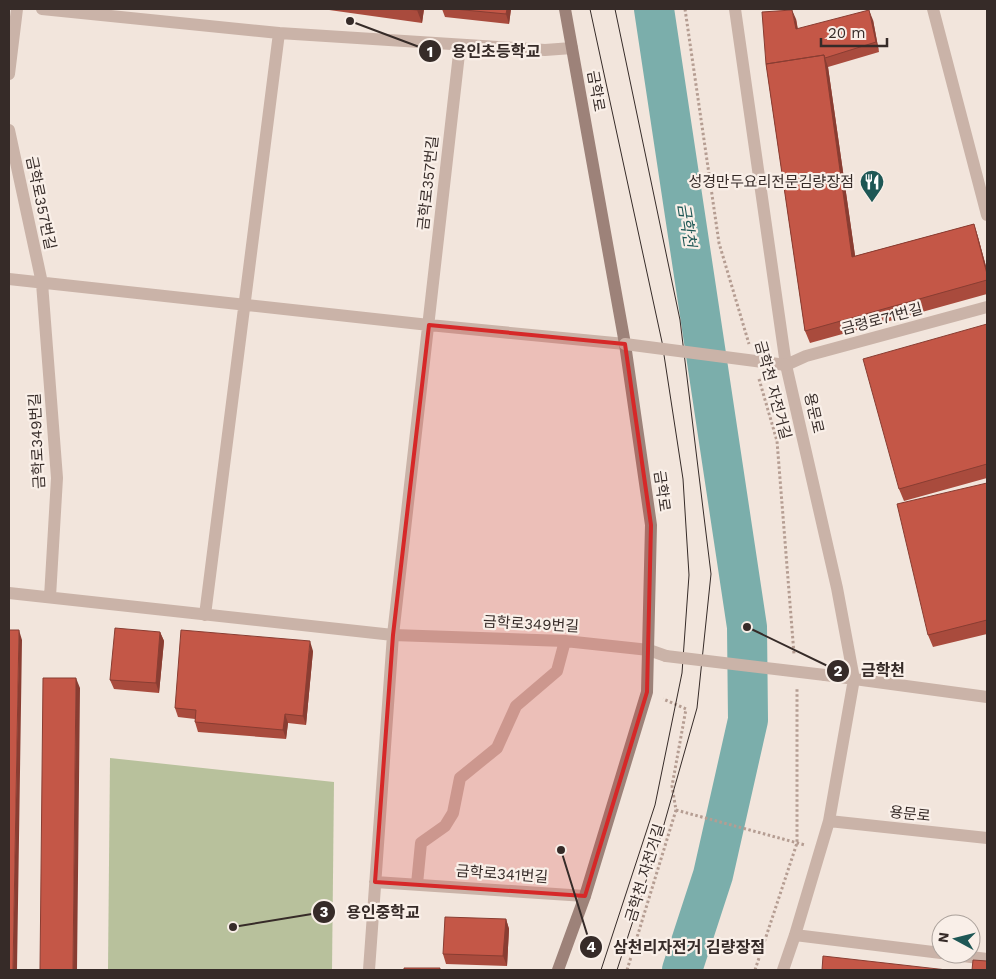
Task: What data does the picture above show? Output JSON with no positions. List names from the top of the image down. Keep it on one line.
{"streets":{"main road":["금학로"],"street":["금학로357번길","금령로71번길","용문로","금학로349번길","금학로341번길"],"path":["금학천 자전거길"]},"crossings":[["금학로","금학천 자전거길"],["금학로","금학로349번길"],["금학로","금학로341번길"],["금학로357번길","금학로349번길"],["금령로71번길","용문로"],["용문로","금학로349번길"]],"water":["금학천"],"places":{"other":["용인초등학교","금학천","삼천리자전거 김량장점","용인중학교"],"restaurant":["성경만두요리전문김량장점"]},"scale_bar":"20 m","north":"left"}
